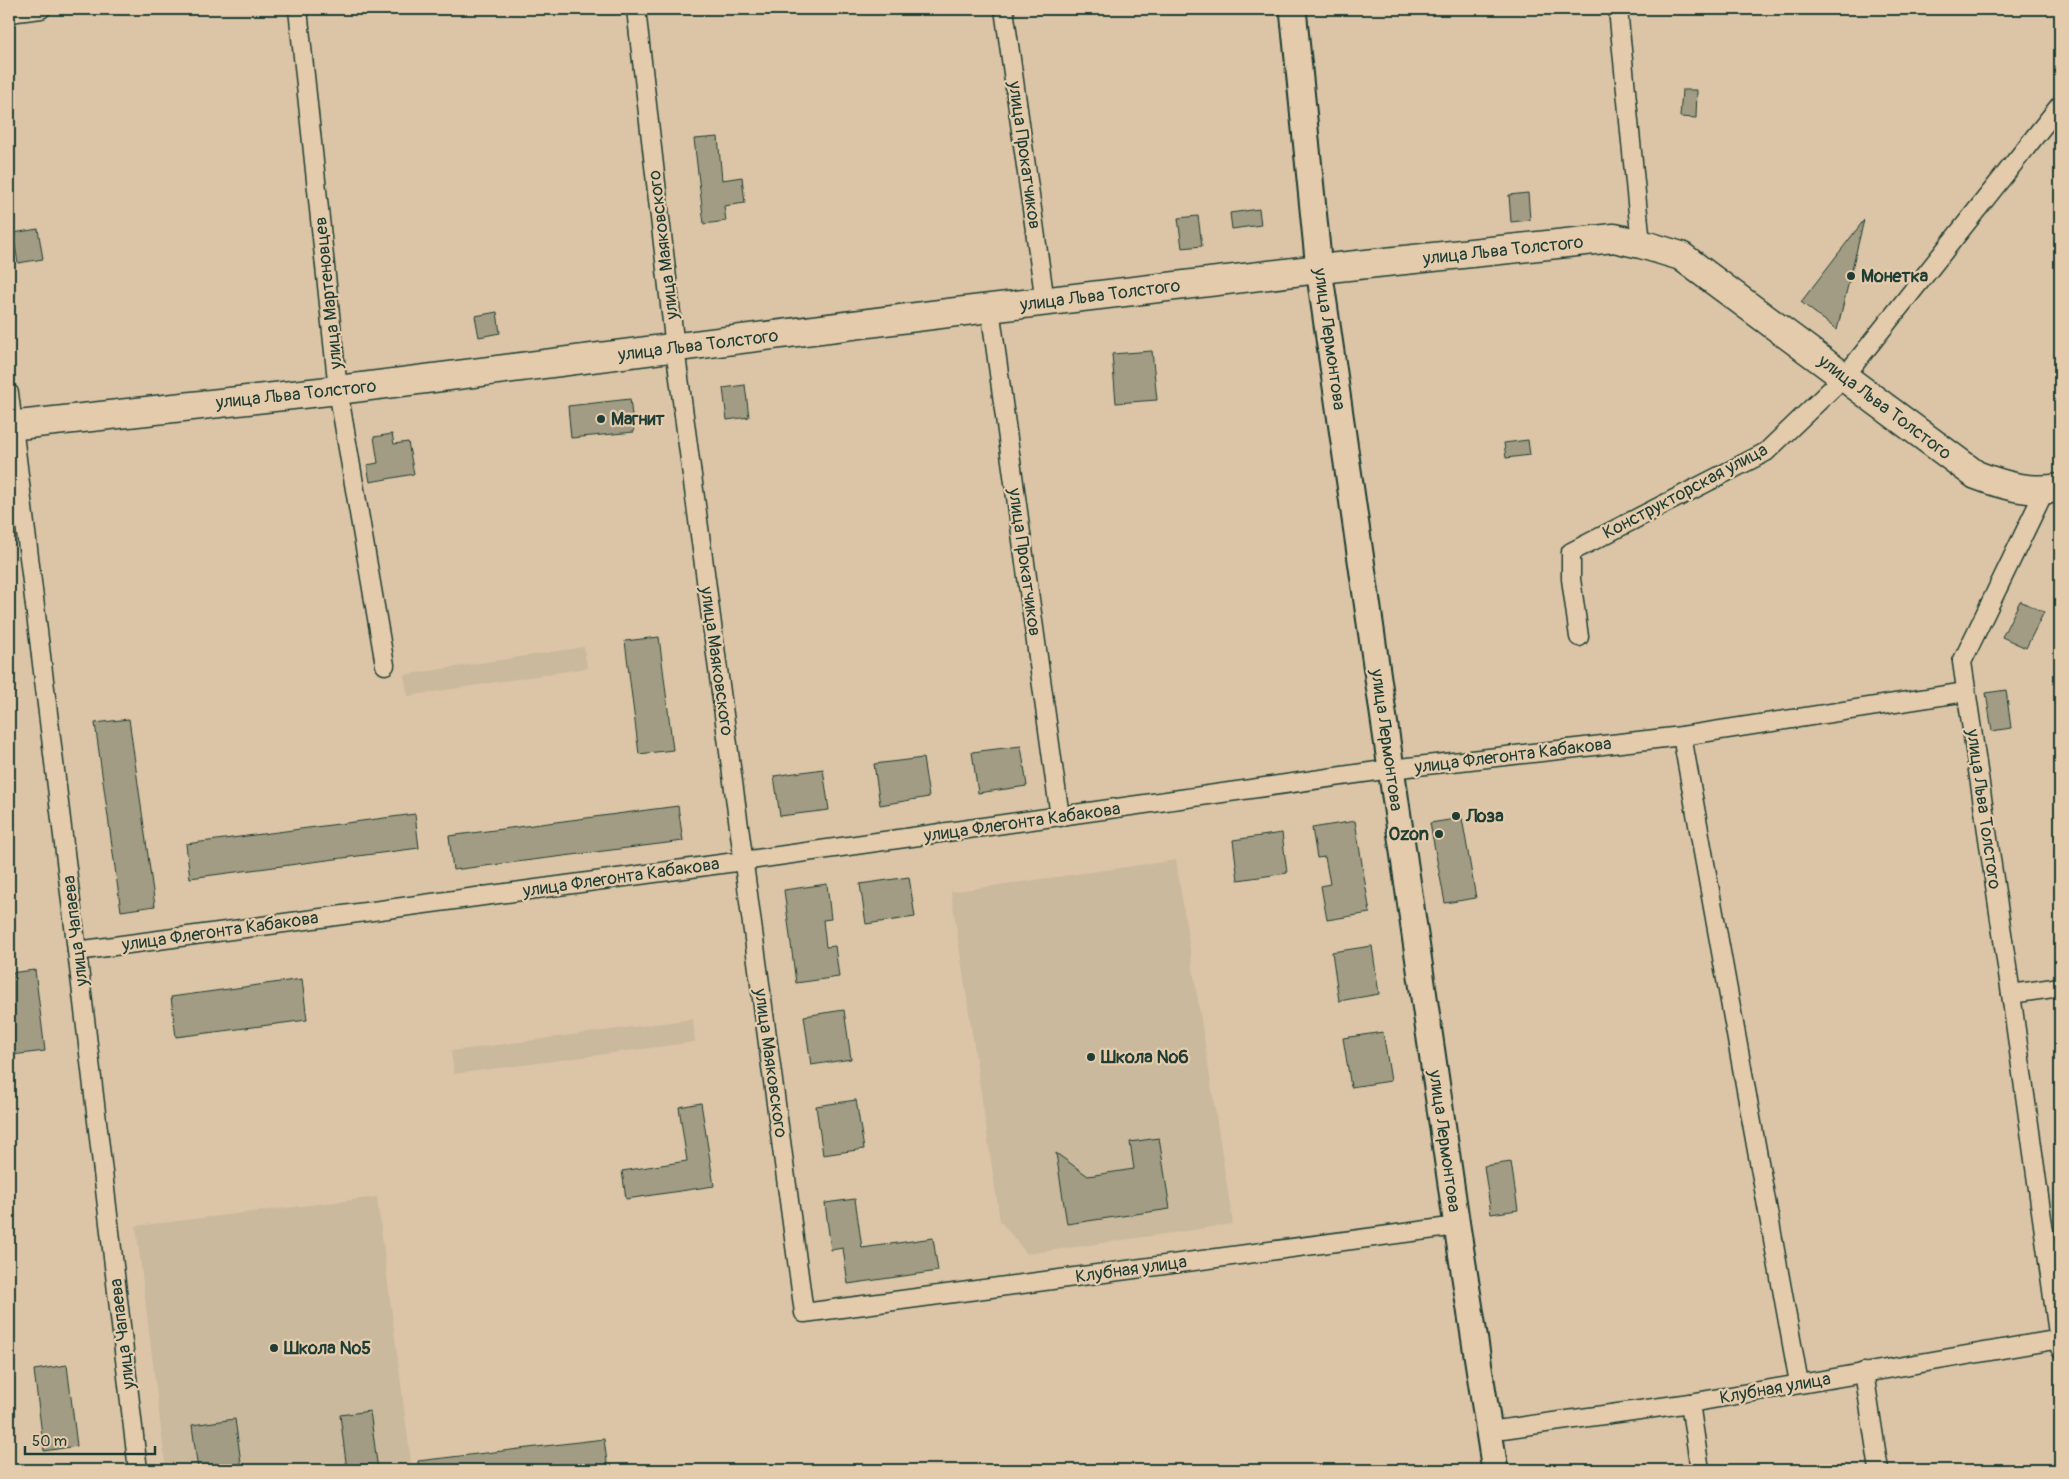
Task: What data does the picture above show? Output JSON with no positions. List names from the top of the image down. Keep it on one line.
{"streets":{"main road":["улица Льва Толстого"],"street":["улица Прокатчиков","улица Маяковского","улица Мартеновцев","улица Лермонтова","Конструкторская улица","улица Флегонта Кабакова","улица Чапаева","Клубная улица"]},"crossings":[["улица Прокатчиков","улица Льва Толстого"],["улица Прокатчиков","улица Флегонта Кабакова"],["улица Маяковского","улица Льва Толстого"],["улица Маяковского","улица Флегонта Кабакова"],["улица Маяковского","Клубная улица"],["улица Льва Толстого","улица Мартеновцев"],["улица Льва Толстого","улица Лермонтова"],["улица Льва Толстого","Конструкторская улица"],["улица Льва Толстого","улица Флегонта Кабакова"],["улица Льва Толстого","улица Чапаева"],["улица Льва Толстого","Клубная улица"],["улица Лермонтова","улица Флегонта Кабакова"],["улица Лермонтова","Клубная улица"],["улица Флегонта Кабакова","улица Чапаева"]],"places":["Монетка","Магнит","Лоза","Ozon","Школа №6","Школа №5"],"scale_bar":"50 m"}
